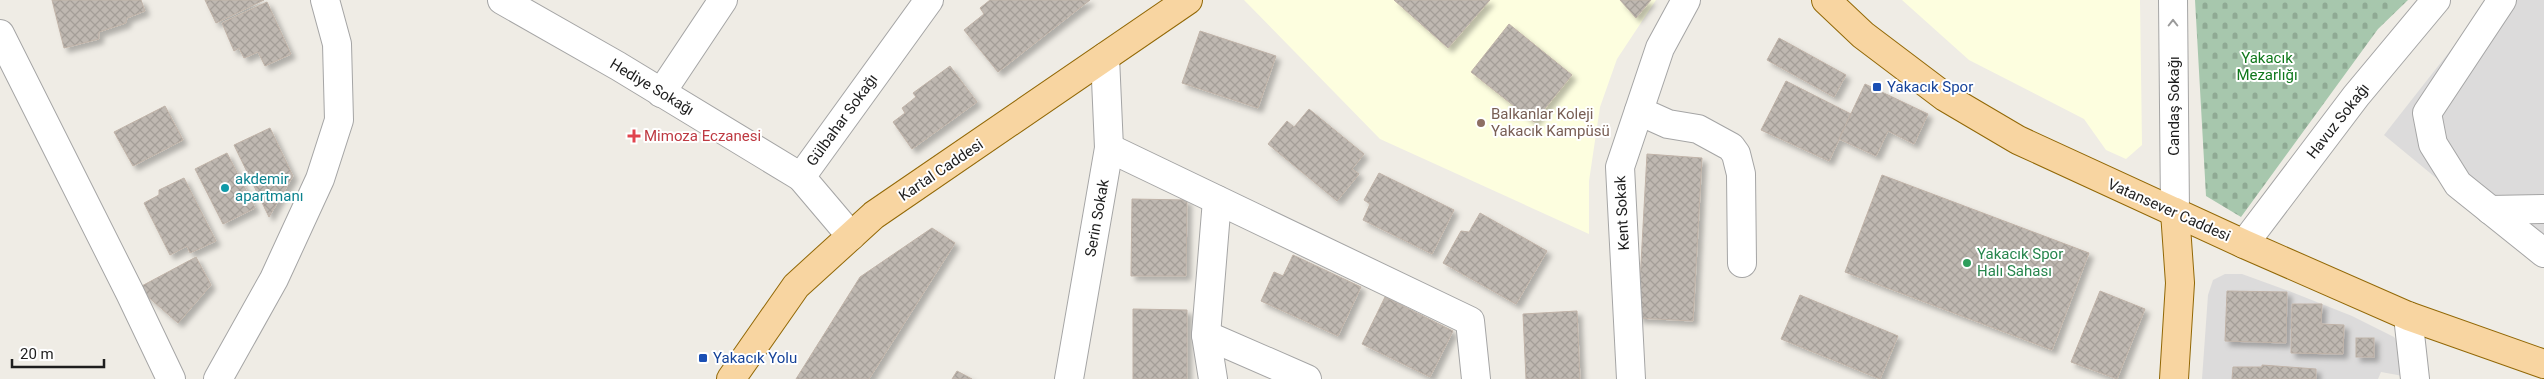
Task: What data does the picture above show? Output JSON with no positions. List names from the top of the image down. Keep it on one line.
{"streets":{"main road":["Kartal Caddesi","Vatansever Caddesi"],"street":["Hediye Sokağı","Candaş Sokağı","Gülbahar Sokağı","Havuz Sokağı","Kent Sokak","Serin Sokak"]},"crossings":[["Hediye Sokağı","Gülbahar Sokağı"],["Candaş Sokağı","Vatansever Caddesi"],["Gülbahar Sokağı","Kartal Caddesi"],["Havuz Sokağı","Vatansever Caddesi"],["Kartal Caddesi","Serin Sokak"]],"one_way":["Candaş Sokağı"],"parks":["Yakacık Mezarlığı"],"places":{"transit":["Yakacık Spor","Yakacık Yolu"],"other":["Balkanlar Koleji Yakacık Kampüsü","akdemir apartmanı","Yakacık Spor Halı Sahası"],"health":["Mimoza Eczanesi"]},"scale_bar":"20 m"}
